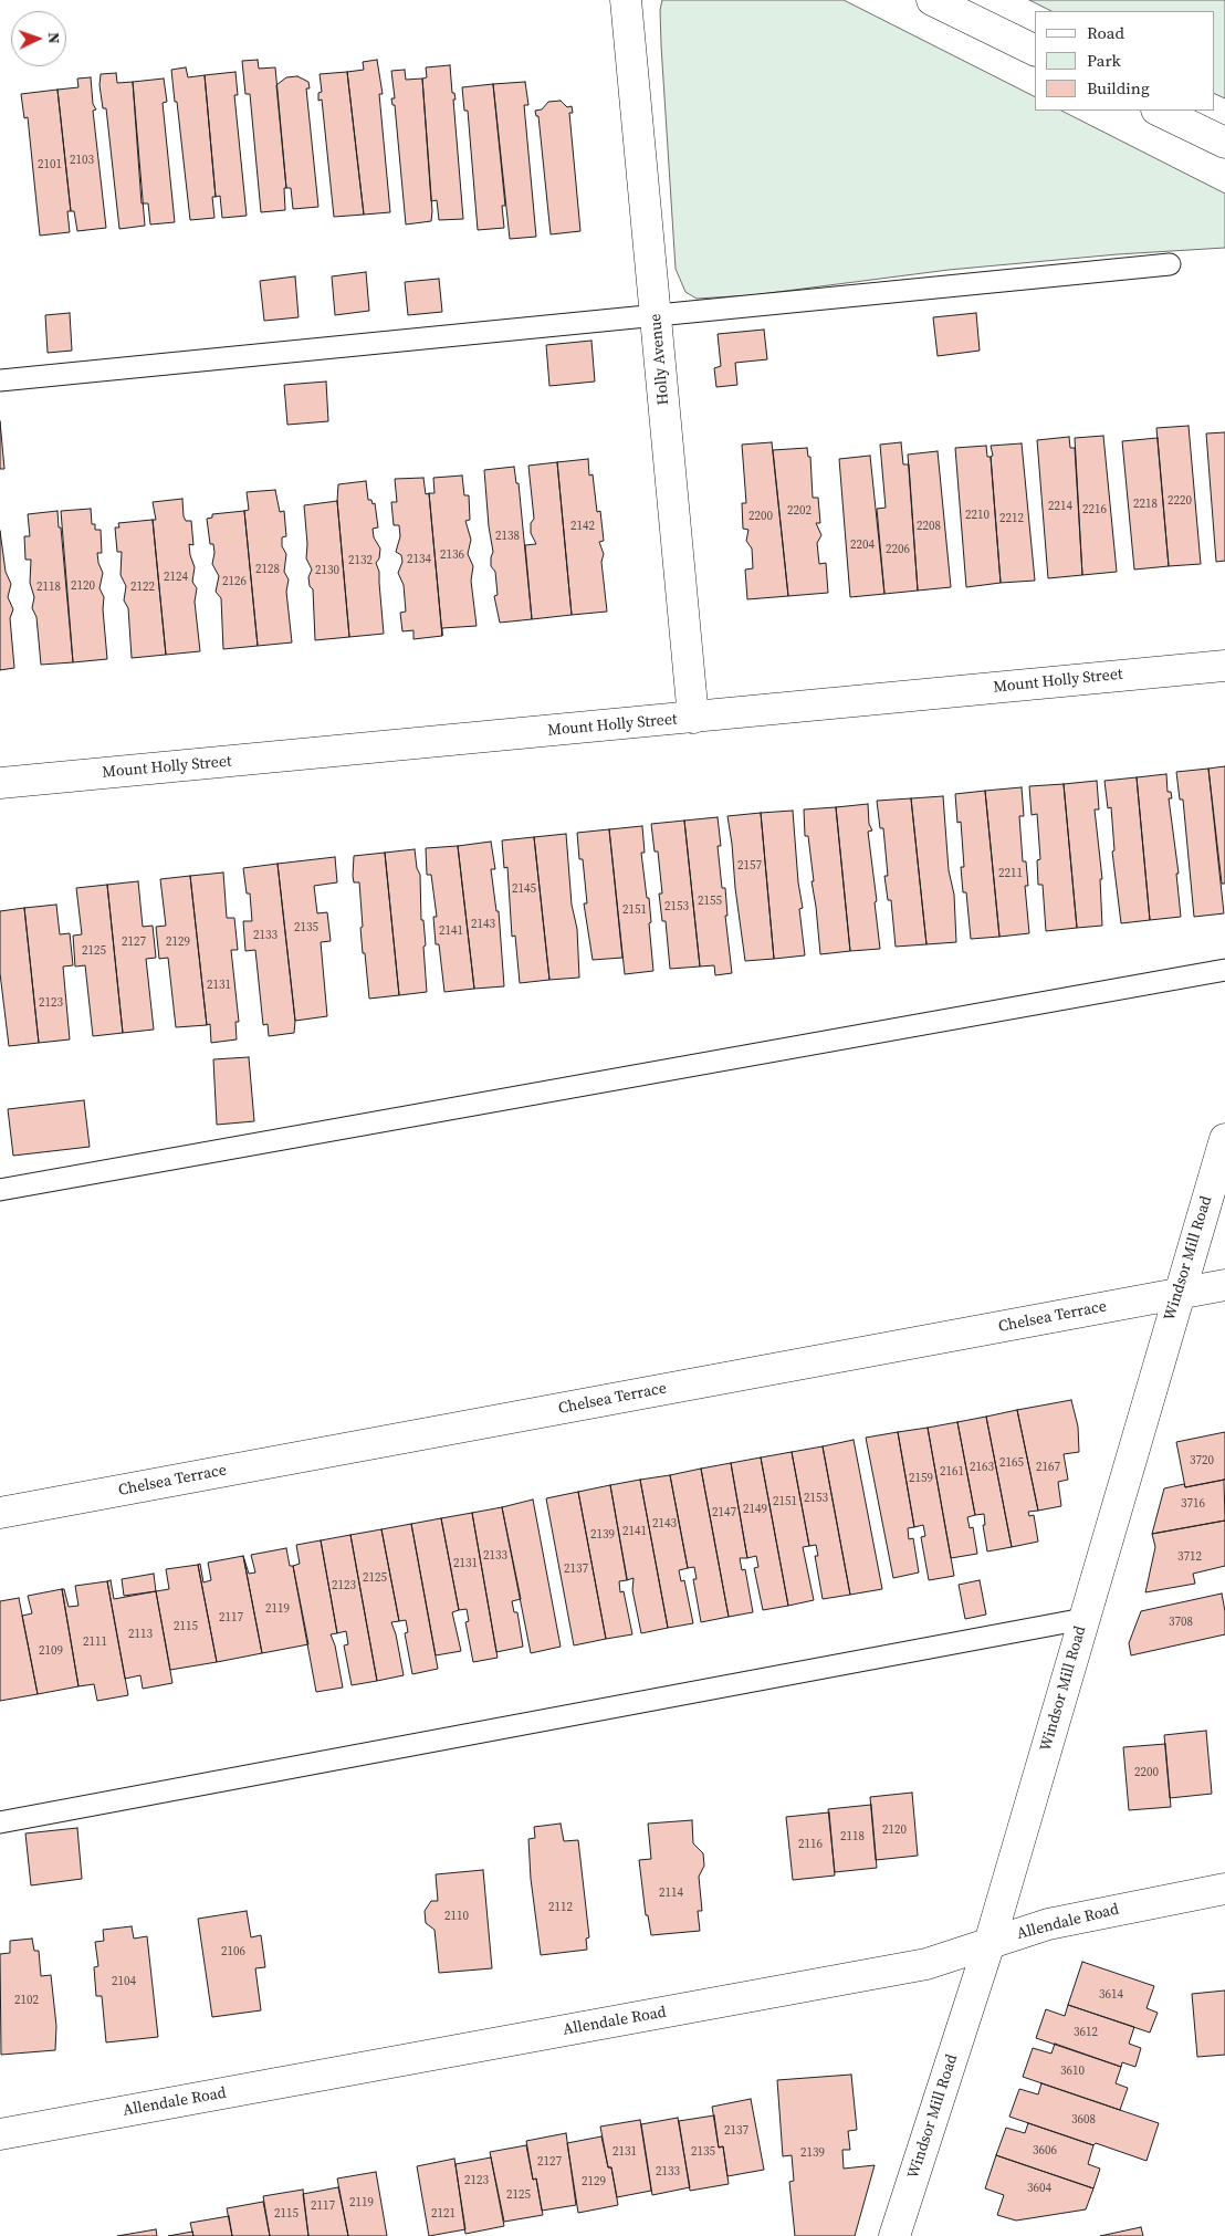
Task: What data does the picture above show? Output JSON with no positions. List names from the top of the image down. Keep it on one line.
{"streets":{"street":["Holly Avenue","Mount Holly Street","Windsor Mill Road","Chelsea Terrace","Allendale Road"]},"crossings":[["Holly Avenue","Mount Holly Street"],["Windsor Mill Road","Chelsea Terrace"],["Windsor Mill Road","Allendale Road"]],"house_numbers":["2103","2101","2220","2218","2214","2216","2202","2210","2200","2212","2142","2208","2138","2204","2206","2136","2134","2132","2128","2130","2124","2126","2120","2118","2122","2157","2211","2145","2155","2153","2151","2143","2135","2141","2133","2127","2129","2125","2131","2123","3720","2165","2163","2167","2161","2159","2153","2151","3716","2149","2147","2143","2141","2139","2133","3712","2131","2137","2125","2123","2119","2117","3708","2115","2113","2111","2109","2200","2120","2118","2116","2114","2112","2110","2106","2104","3614","2102","3612","3610","3608","2137","3606","2131","2135","2139","2127","2133","2123","2129","3604","2125","2119","2117","2115","2121"],"legend":["Road","Park","Building"],"north":"right"}
